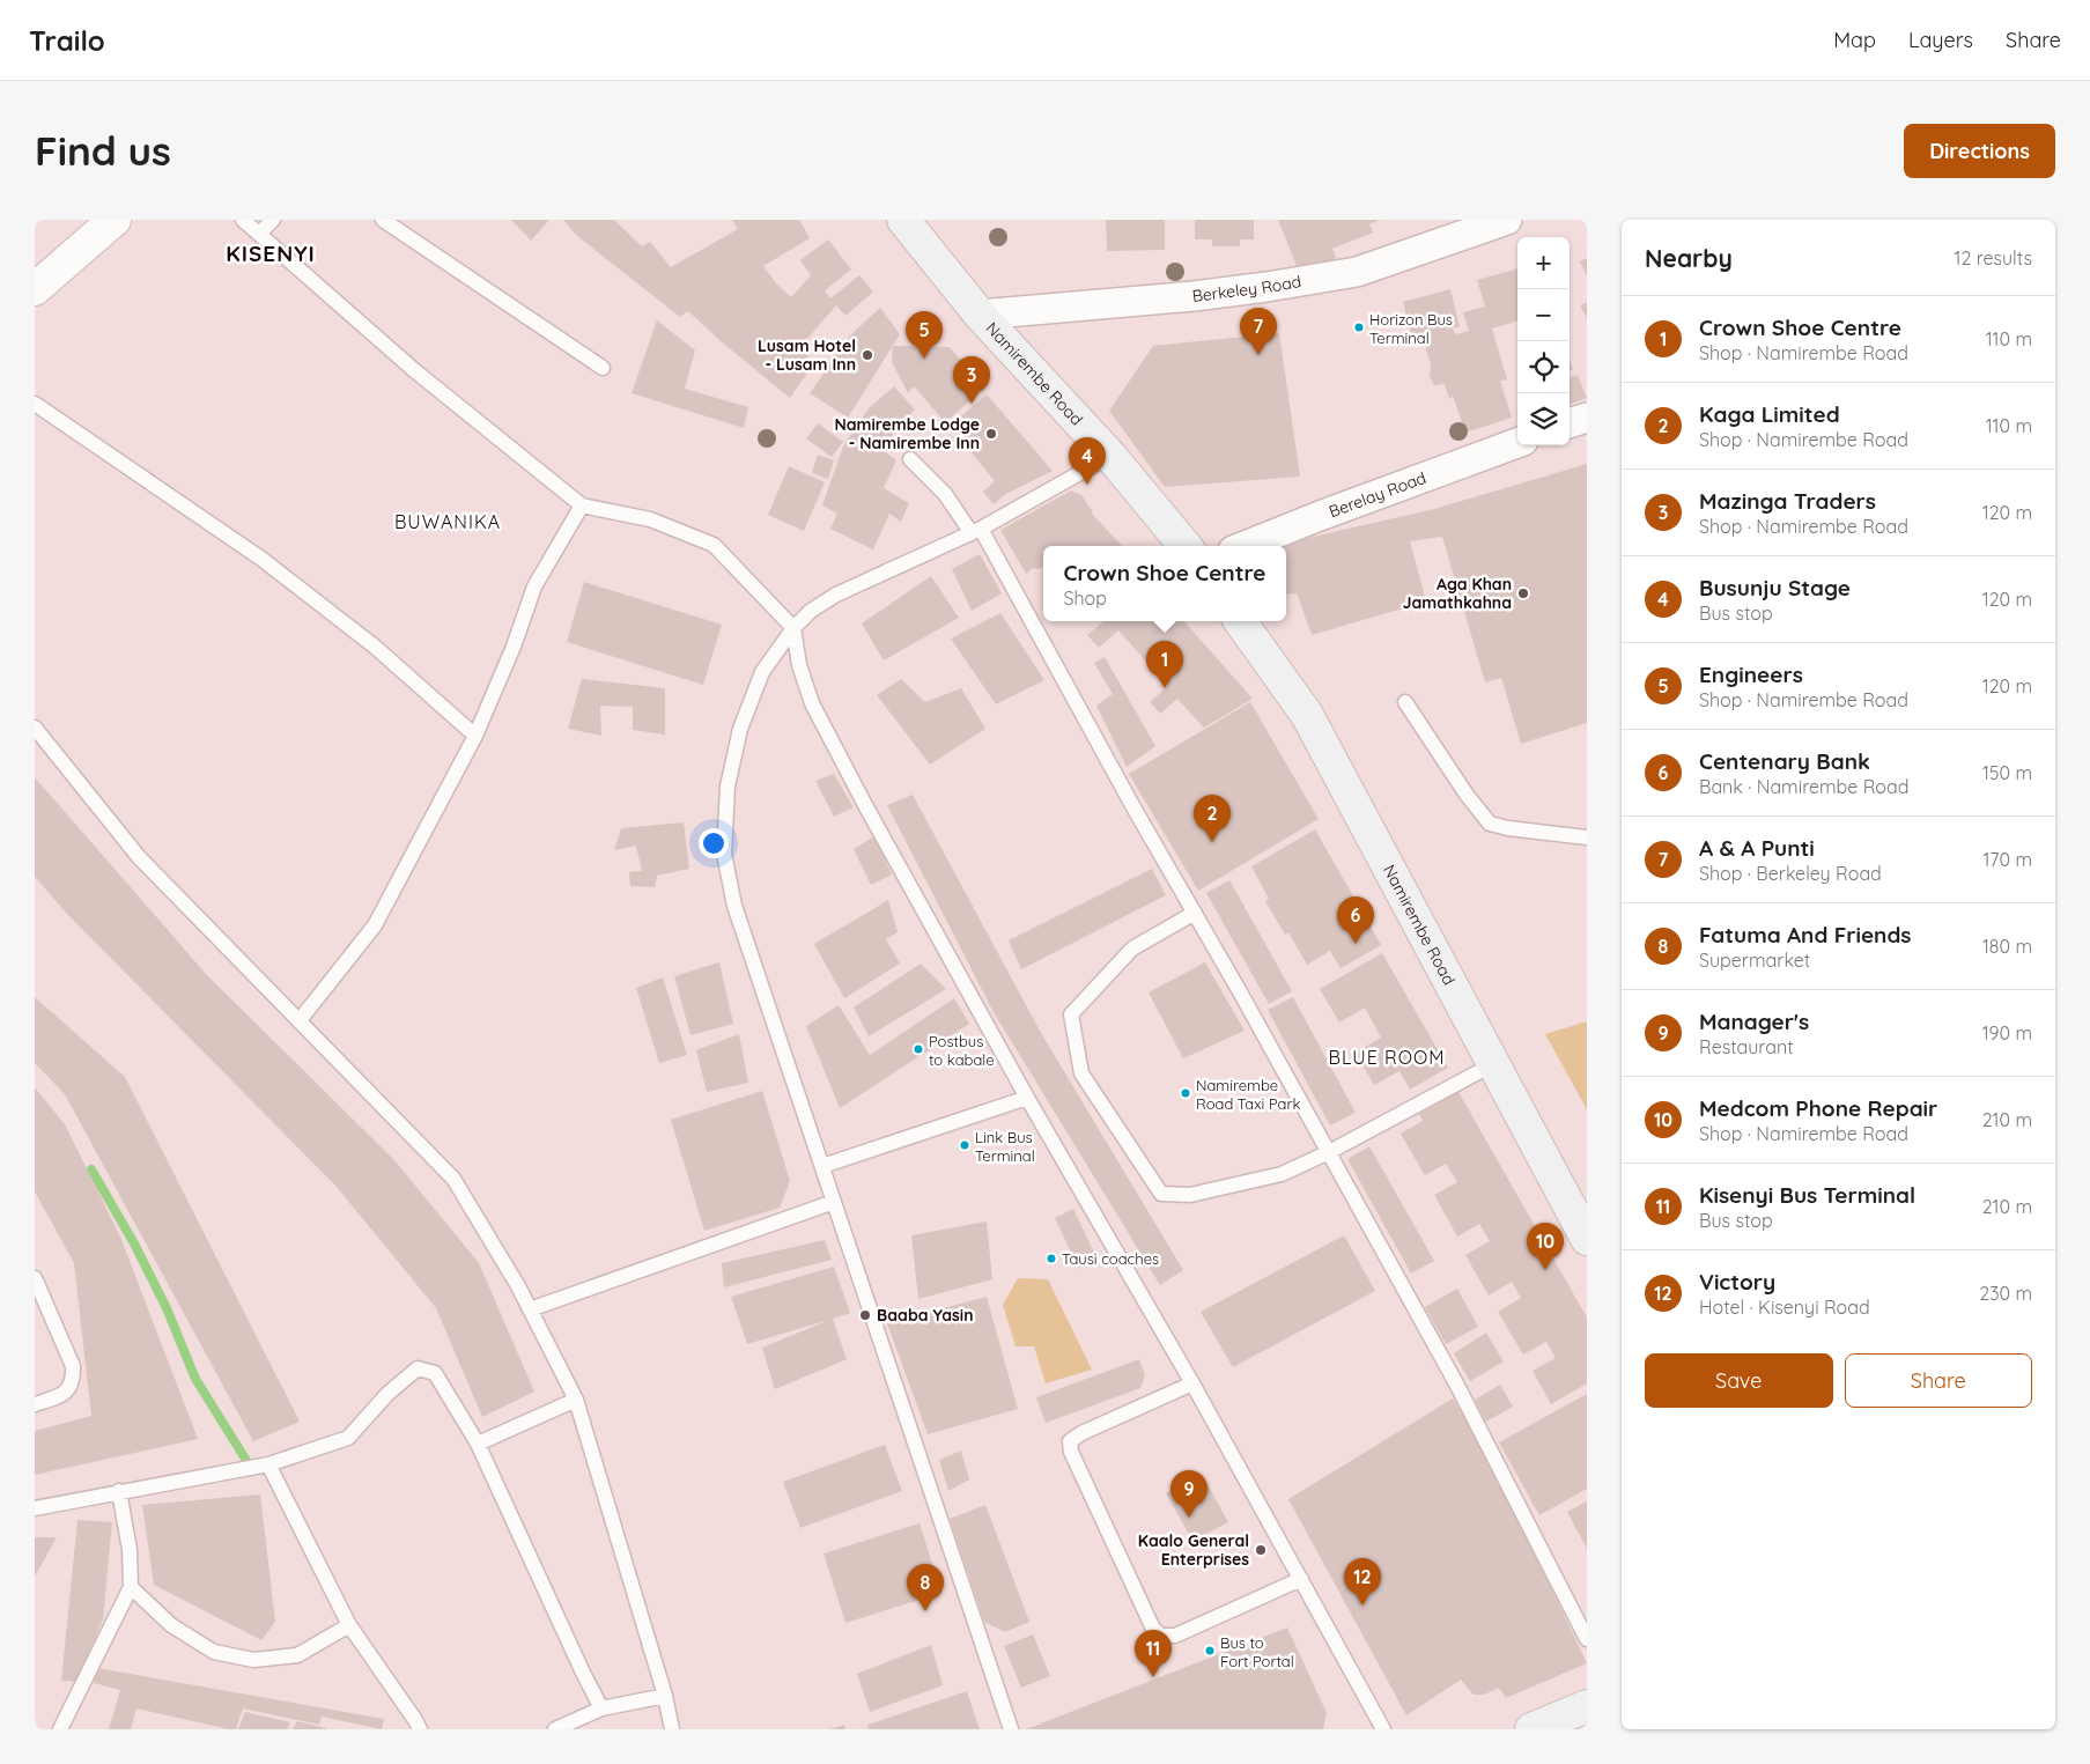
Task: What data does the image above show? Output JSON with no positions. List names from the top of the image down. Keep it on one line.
{"streets":{"main road":["Namirembe Road"],"street":["Berkeley Road","Berelay Road"]},"crossings":[["Berkeley Road","Namirembe Road"]],"districts":["KISENYI","BUWANIKA","BLUE ROOM"],"places":["Horizon Bus Terminal","Lusam Hotel - Lusam Inn","Namirembe Lodge - Namirembe Inn","Aga Khan Jamathkahna","Postbus to kabale","Namirembe Road Taxi Park","Link Bus Terminal","Tausi coaches","Baaba Yasin","Kaalo General Enterprises","Bus to Fort Portal"],"page":{"header":"Trailo","nav":["Map","Layers","Share"],"buttons":["Directions",["Save","Share"]],"title":"Find us","heading":["Nearby","12 results"],"map_buttons":["+","−"],"list":[{"mark":"1","name":"Crown Shoe Centre","note":"Shop · Namirembe Road","value":"110 m"},{"mark":"2","name":"Kaga Limited","note":"Shop · Namirembe Road","value":"110 m"},{"mark":"3","name":"Mazinga Traders","note":"Shop · Namirembe Road","value":"120 m"},{"mark":"4","name":"Busunju Stage","note":"Bus stop","value":"120 m"},{"mark":"5","name":"Engineers","note":"Shop · Namirembe Road","value":"120 m"},{"mark":"6","name":"Centenary Bank","note":"Bank · Namirembe Road","value":"150 m"},{"mark":"7","name":"A & A Punti","note":"Shop · Berkeley Road","value":"170 m"},{"mark":"8","name":"Fatuma And Friends","note":"Supermarket","value":"180 m"},{"mark":"9","name":"Manager's","note":"Restaurant","value":"190 m"},{"mark":"10","name":"Medcom Phone Repair","note":"Shop · Namirembe Road","value":"210 m"},{"mark":"11","name":"Kisenyi Bus Terminal","note":"Bus stop","value":"210 m"},{"mark":"12","name":"Victory","note":"Hotel · Kisenyi Road","value":"230 m"}],"pins":["7","5","3","4","1","2","6","10","9","12","8","11"],"popup":["Crown Shoe Centre","Shop"]}}
